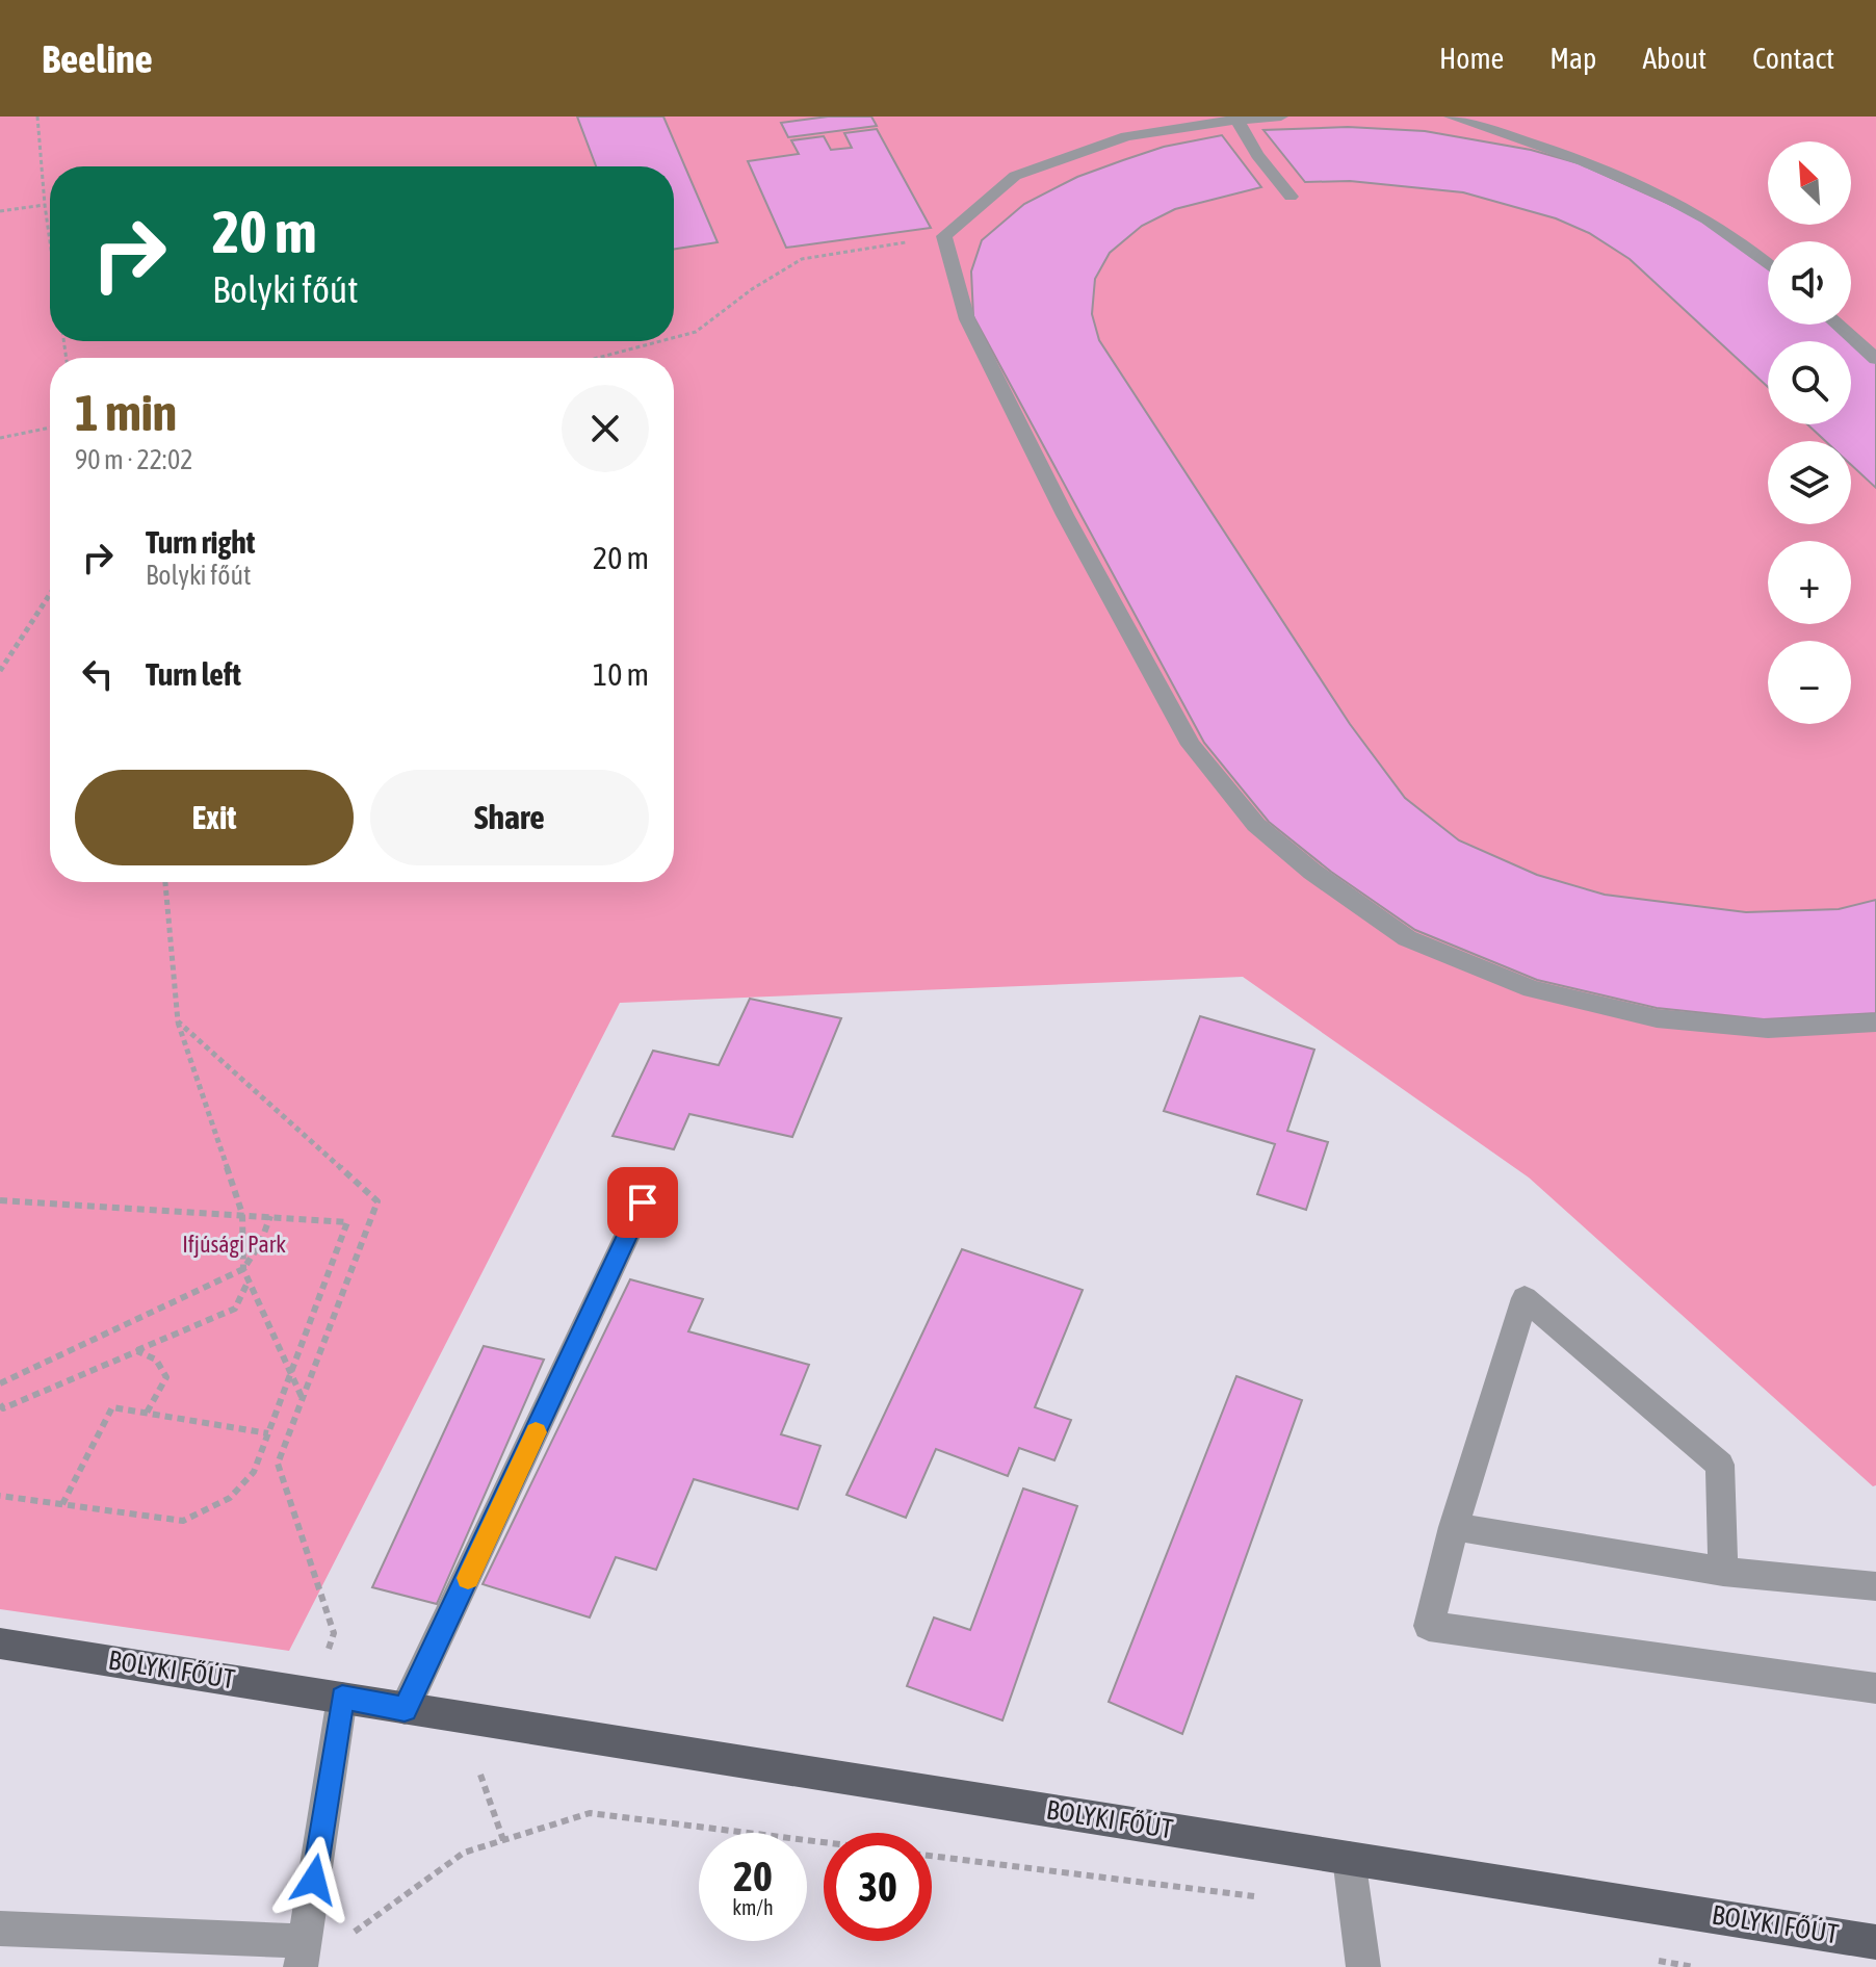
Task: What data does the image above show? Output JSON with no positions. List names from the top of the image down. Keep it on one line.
{"streets":{"main road":["BOLYKI FŐÚT"]},"parks":["Ifjúsági Park"],"north":"top left","page":{"header":"Beeline","nav":["Home","Map","About","Contact"],"map_buttons":["+","−"],"turn":["20 m","Bolyki főút"],"heading":["1 min","90 m · 22:02"],"list":[{"name":"Turn right","note":"Bolyki főút","value":"20 m"},{"name":"Turn left","value":"10 m"}],"buttons":["Exit","Share"],"speed":"20 km/h","limit":"30"}}
